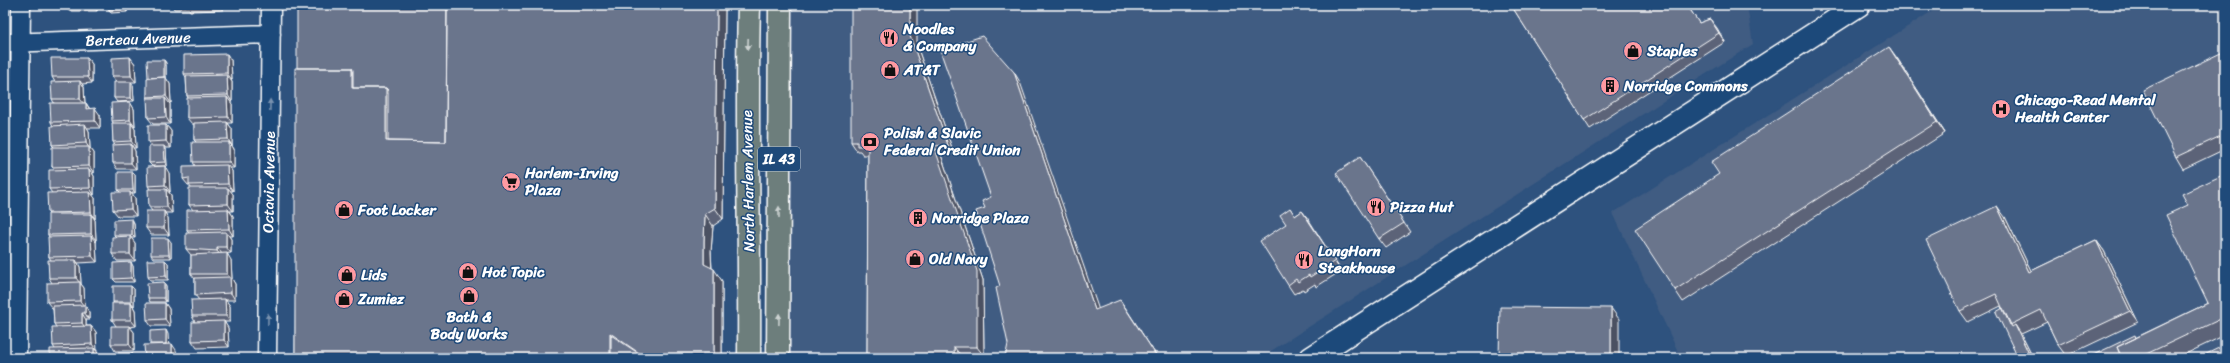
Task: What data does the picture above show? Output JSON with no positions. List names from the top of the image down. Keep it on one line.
{"streets":{"main road":["IL 43","North Harlem Avenue"],"street":["Berteau Avenue","Octavia Avenue"]},"crossings":[["Berteau Avenue","Octavia Avenue"]],"one_way":["Octavia Avenue"],"places":{"restaurant":["Noodles & Company","Pizza Hut","LongHorn Steakhouse"],"shop":["Staples","AT&T","Foot Locker","Old Navy","Hot Topic","Lids","Bath & Body Works","Zumiez"],"building":["Norridge Commons","Norridge Plaza"],"hospital":["Chicago-Read Mental Health Center"],"bank":["Polish & Slavic Federal Credit Union"],"supermarket":["Harlem-Irving Plaza"]}}
